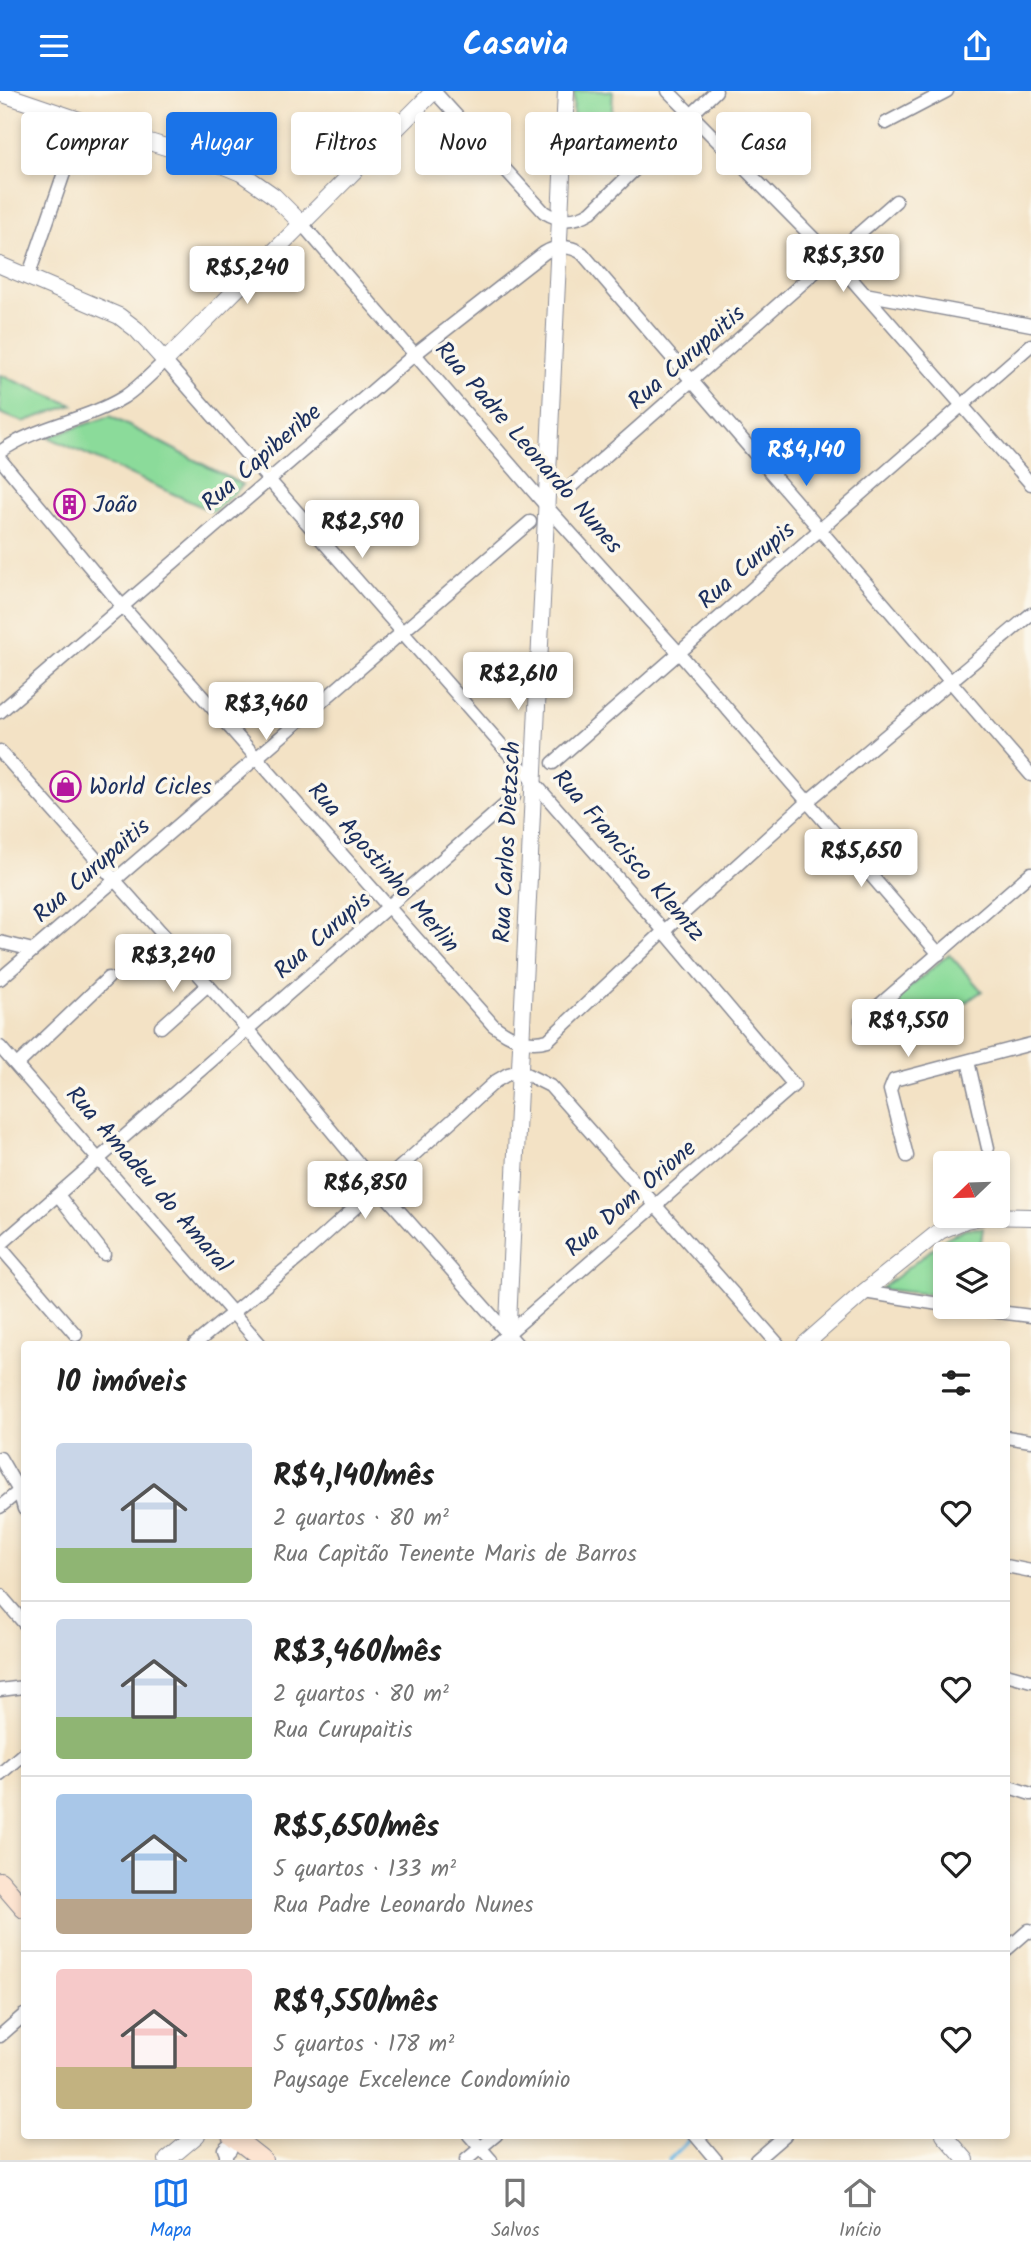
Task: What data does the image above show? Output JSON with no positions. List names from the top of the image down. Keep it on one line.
{"streets":{"street":["Rua Curupaitis","Rua Padre Leonardo Nunes","Rua Capiberibe","Rua Curupis","Rua Carlos Dietzsch","Rua Francisco Klemtz","Rua Agostinho Merlin","Rua Amadeu do Amaral","Rua Dom Orione"]},"crossings":[["Rua Curupaitis","Rua Francisco Klemtz"],["Rua Curupaitis","Rua Agostinho Merlin"],["Rua Padre Leonardo Nunes","Rua Capiberibe"],["Rua Padre Leonardo Nunes","Rua Curupis"],["Rua Padre Leonardo Nunes","Rua Carlos Dietzsch"],["Rua Capiberibe","Rua Carlos Dietzsch"],["Rua Capiberibe","Rua Francisco Klemtz"],["Rua Capiberibe","Rua Agostinho Merlin"],["Rua Curupis","Rua Agostinho Merlin"],["Rua Curupis","Rua Amadeu do Amaral"],["Rua Carlos Dietzsch","Rua Francisco Klemtz"],["Rua Carlos Dietzsch","Rua Agostinho Merlin"],["Rua Francisco Klemtz","Rua Dom Orione"]],"places":{"building":["João"],"shop":["World Cicles"]},"north":"bottom left","page":{"header":"Casavia","chip":["Comprar","Alugar","Filtros","Novo","Apartamento","Casa"],"price":["R$5,350","R$5,240","R$4,140","R$2,590","R$2,610","R$3,460","R$5,650","R$3,240","R$9,550","R$6,850"],"heading":"10 imóveis","list":[{"name":"R$4,140/mês","note":"2 quartos · 80 m² · Rua Capitão Tenente Maris de Barros"},{"name":"R$3,460/mês","note":"2 quartos · 80 m² · Rua Curupaitis"},{"name":"R$5,650/mês","note":"5 quartos · 133 m² · Rua Padre Leonardo Nunes"},{"name":"R$9,550/mês","note":"5 quartos · 178 m² · Paysage Excelence Condomínio"}],"tabs":["Mapa","Salvos","Início"]}}
